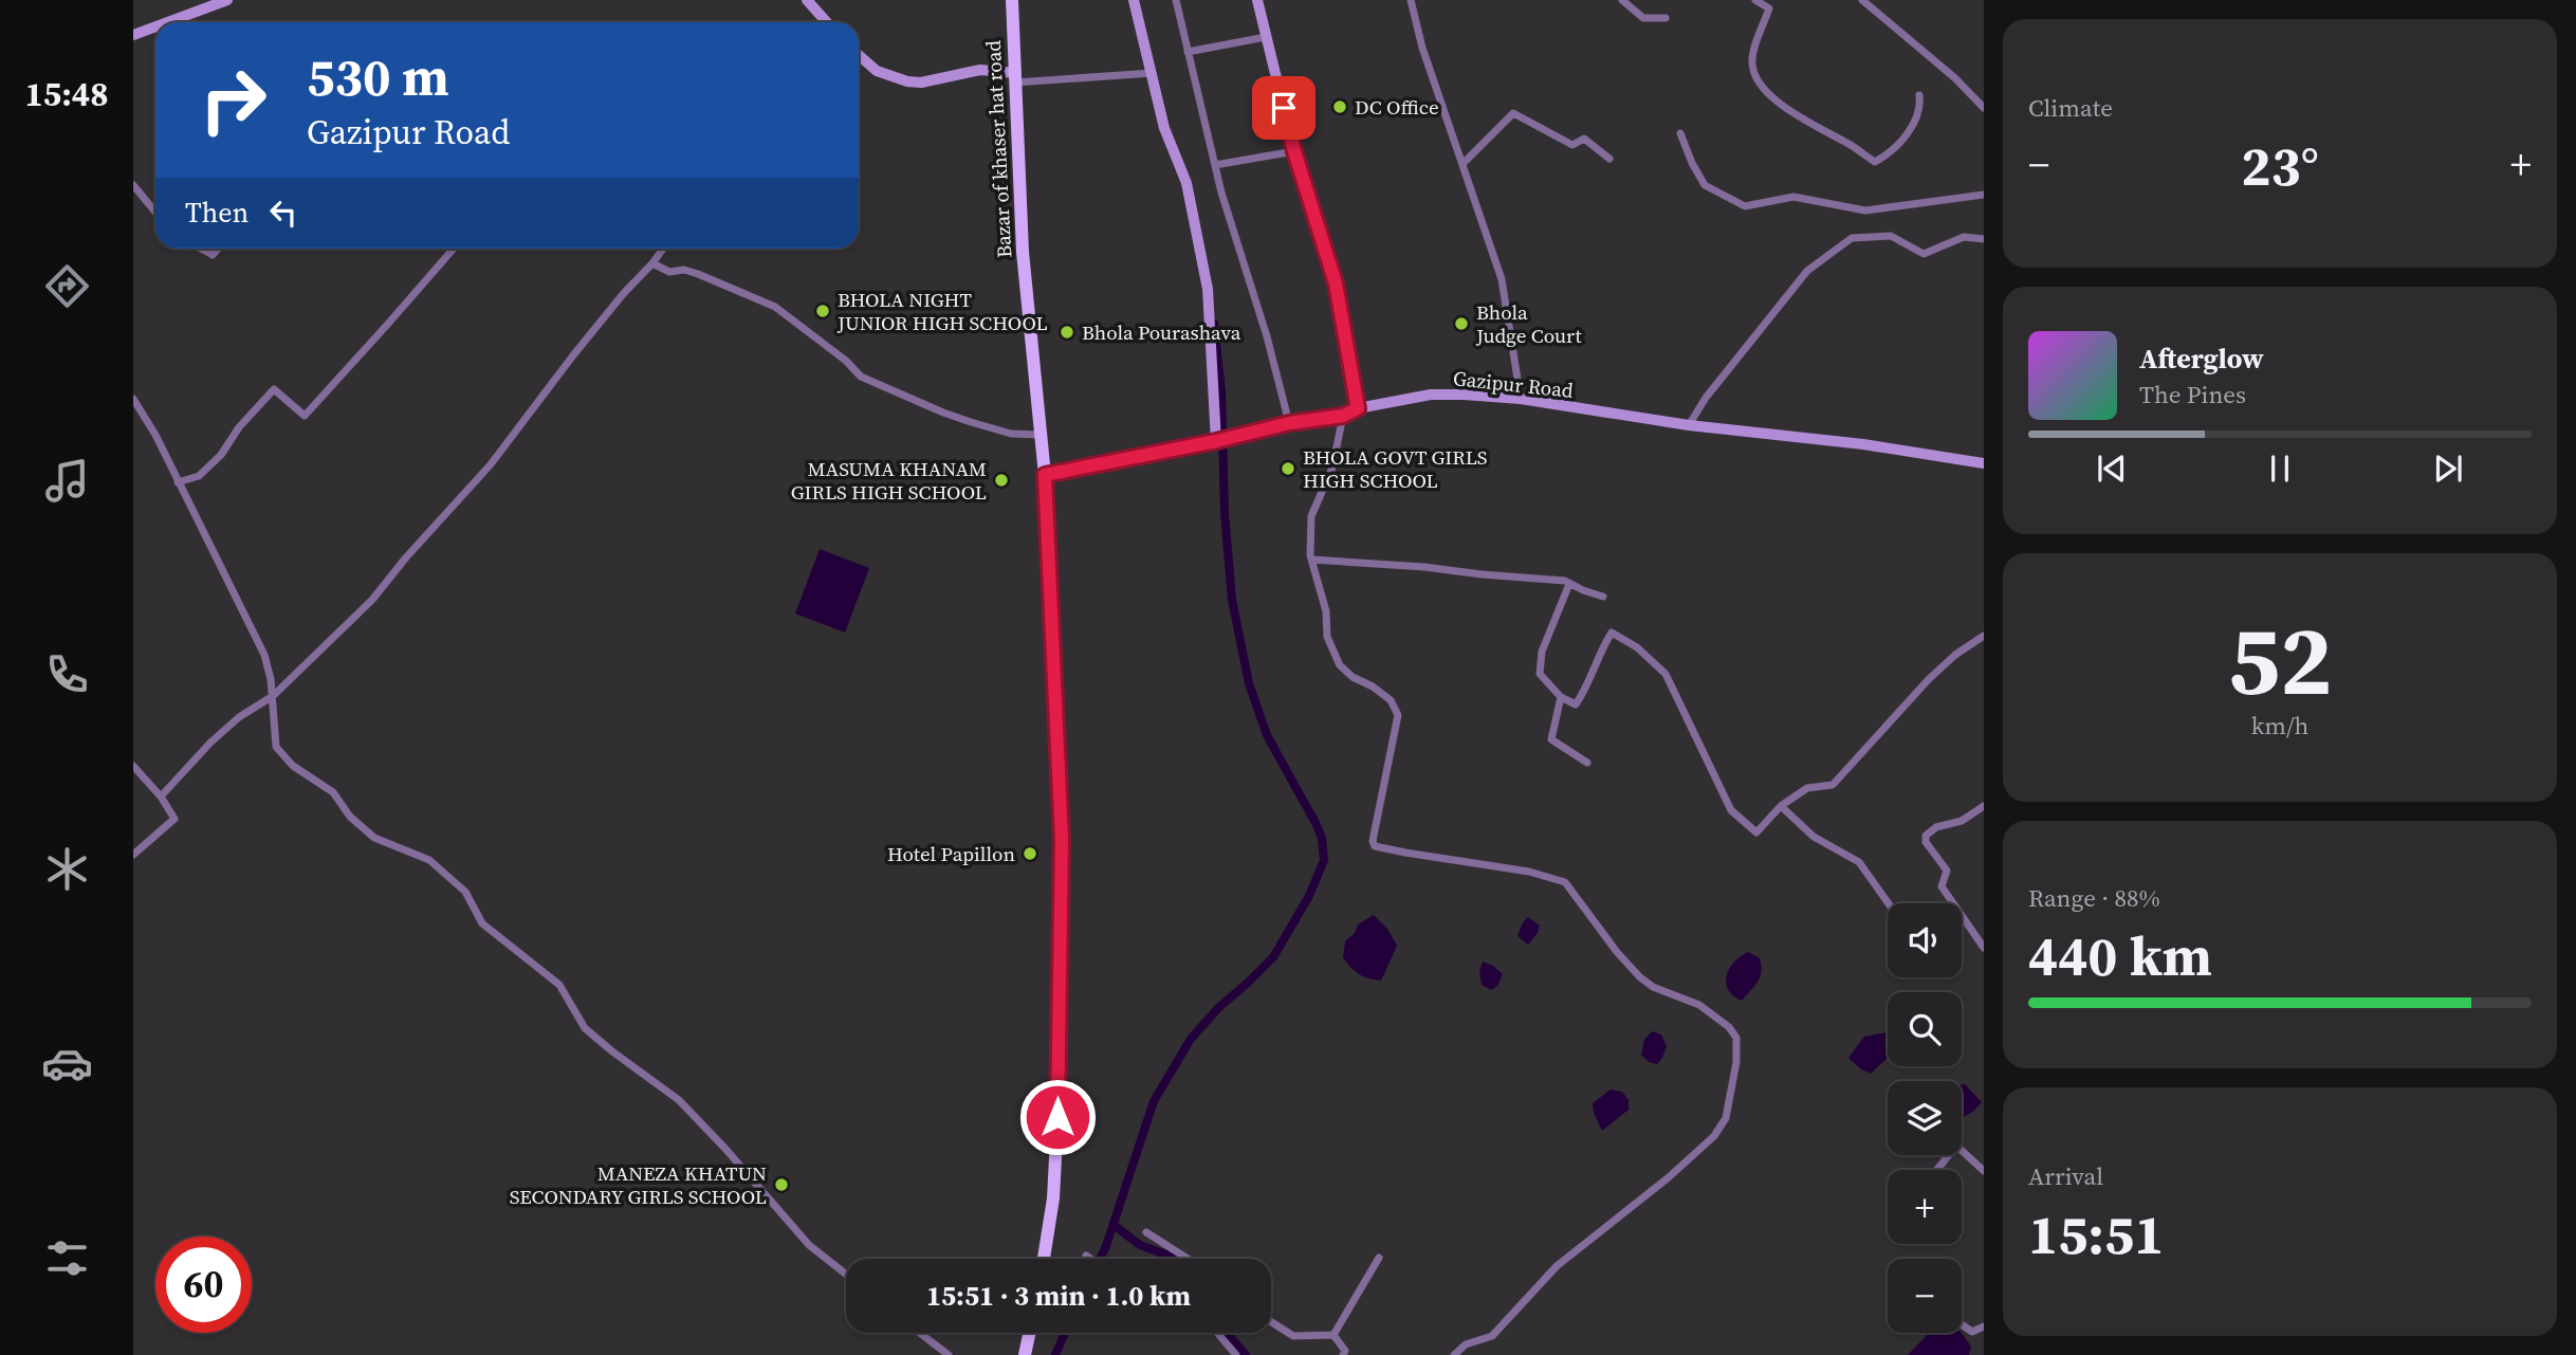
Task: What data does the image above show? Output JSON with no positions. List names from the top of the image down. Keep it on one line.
{"streets":{"main road":["Bazar of khaser hat road"],"street":["Gazipur Road"]},"crossings":[["Bazar of khaser hat road","Gazipur Road"]],"places":["DC Office","BHOLA NIGHT JUNIOR HIGH SCHOOL","Bhola Judge Court","Bhola Pourashava","BHOLA GOVT GIRLS HIGH SCHOOL","MASUMA KHANAM GIRLS HIGH SCHOOL","Hotel Papillon","MANEZA KHATUN SECONDARY GIRLS SCHOOL"],"page":{"tabs":"15:48","tile":["Climate",["52","km/h"],["Range · 88%","440 km"],["Arrival","15:51"]],"turn":["530 m","Gazipur Road"],"heat":["−","23°","+"],"then":"Then","song":["Afterglow","The Pines"],"map_buttons":["+","−"],"limit":"60","trip":"15:51 · 3 min · 1.0 km"}}
